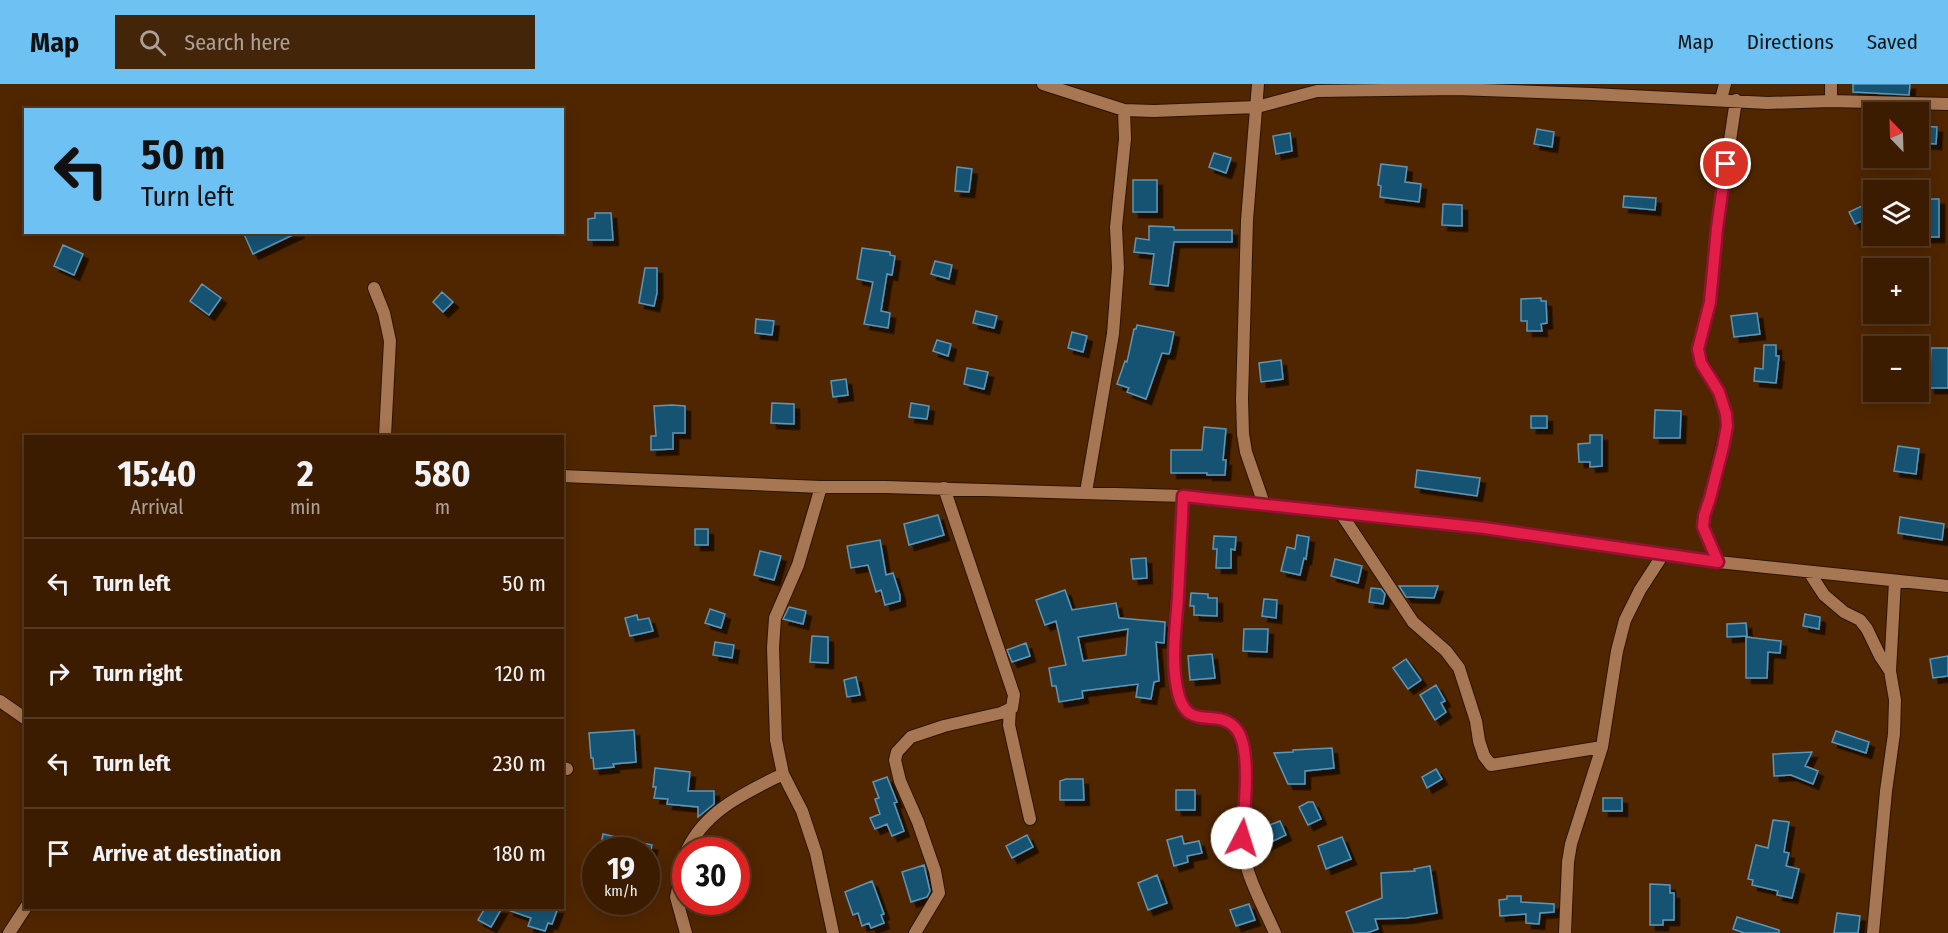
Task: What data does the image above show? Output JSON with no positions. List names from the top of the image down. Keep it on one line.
{"north":"top left","page":{"header":"Map","search":"Search here","nav":["Map","Directions","Saved"],"map_buttons":["+","−"],"turn":["50 m","Turn left"],"eta":["15:40","Arrival","2","min","580","m"],"list":[{"name":"Turn left","value":"50 m"},{"name":"Turn right","value":"120 m"},{"name":"Turn left","value":"230 m"},{"name":"Arrive at destination","value":"180 m"}],"speed":"19 km/h","limit":"30"}}
